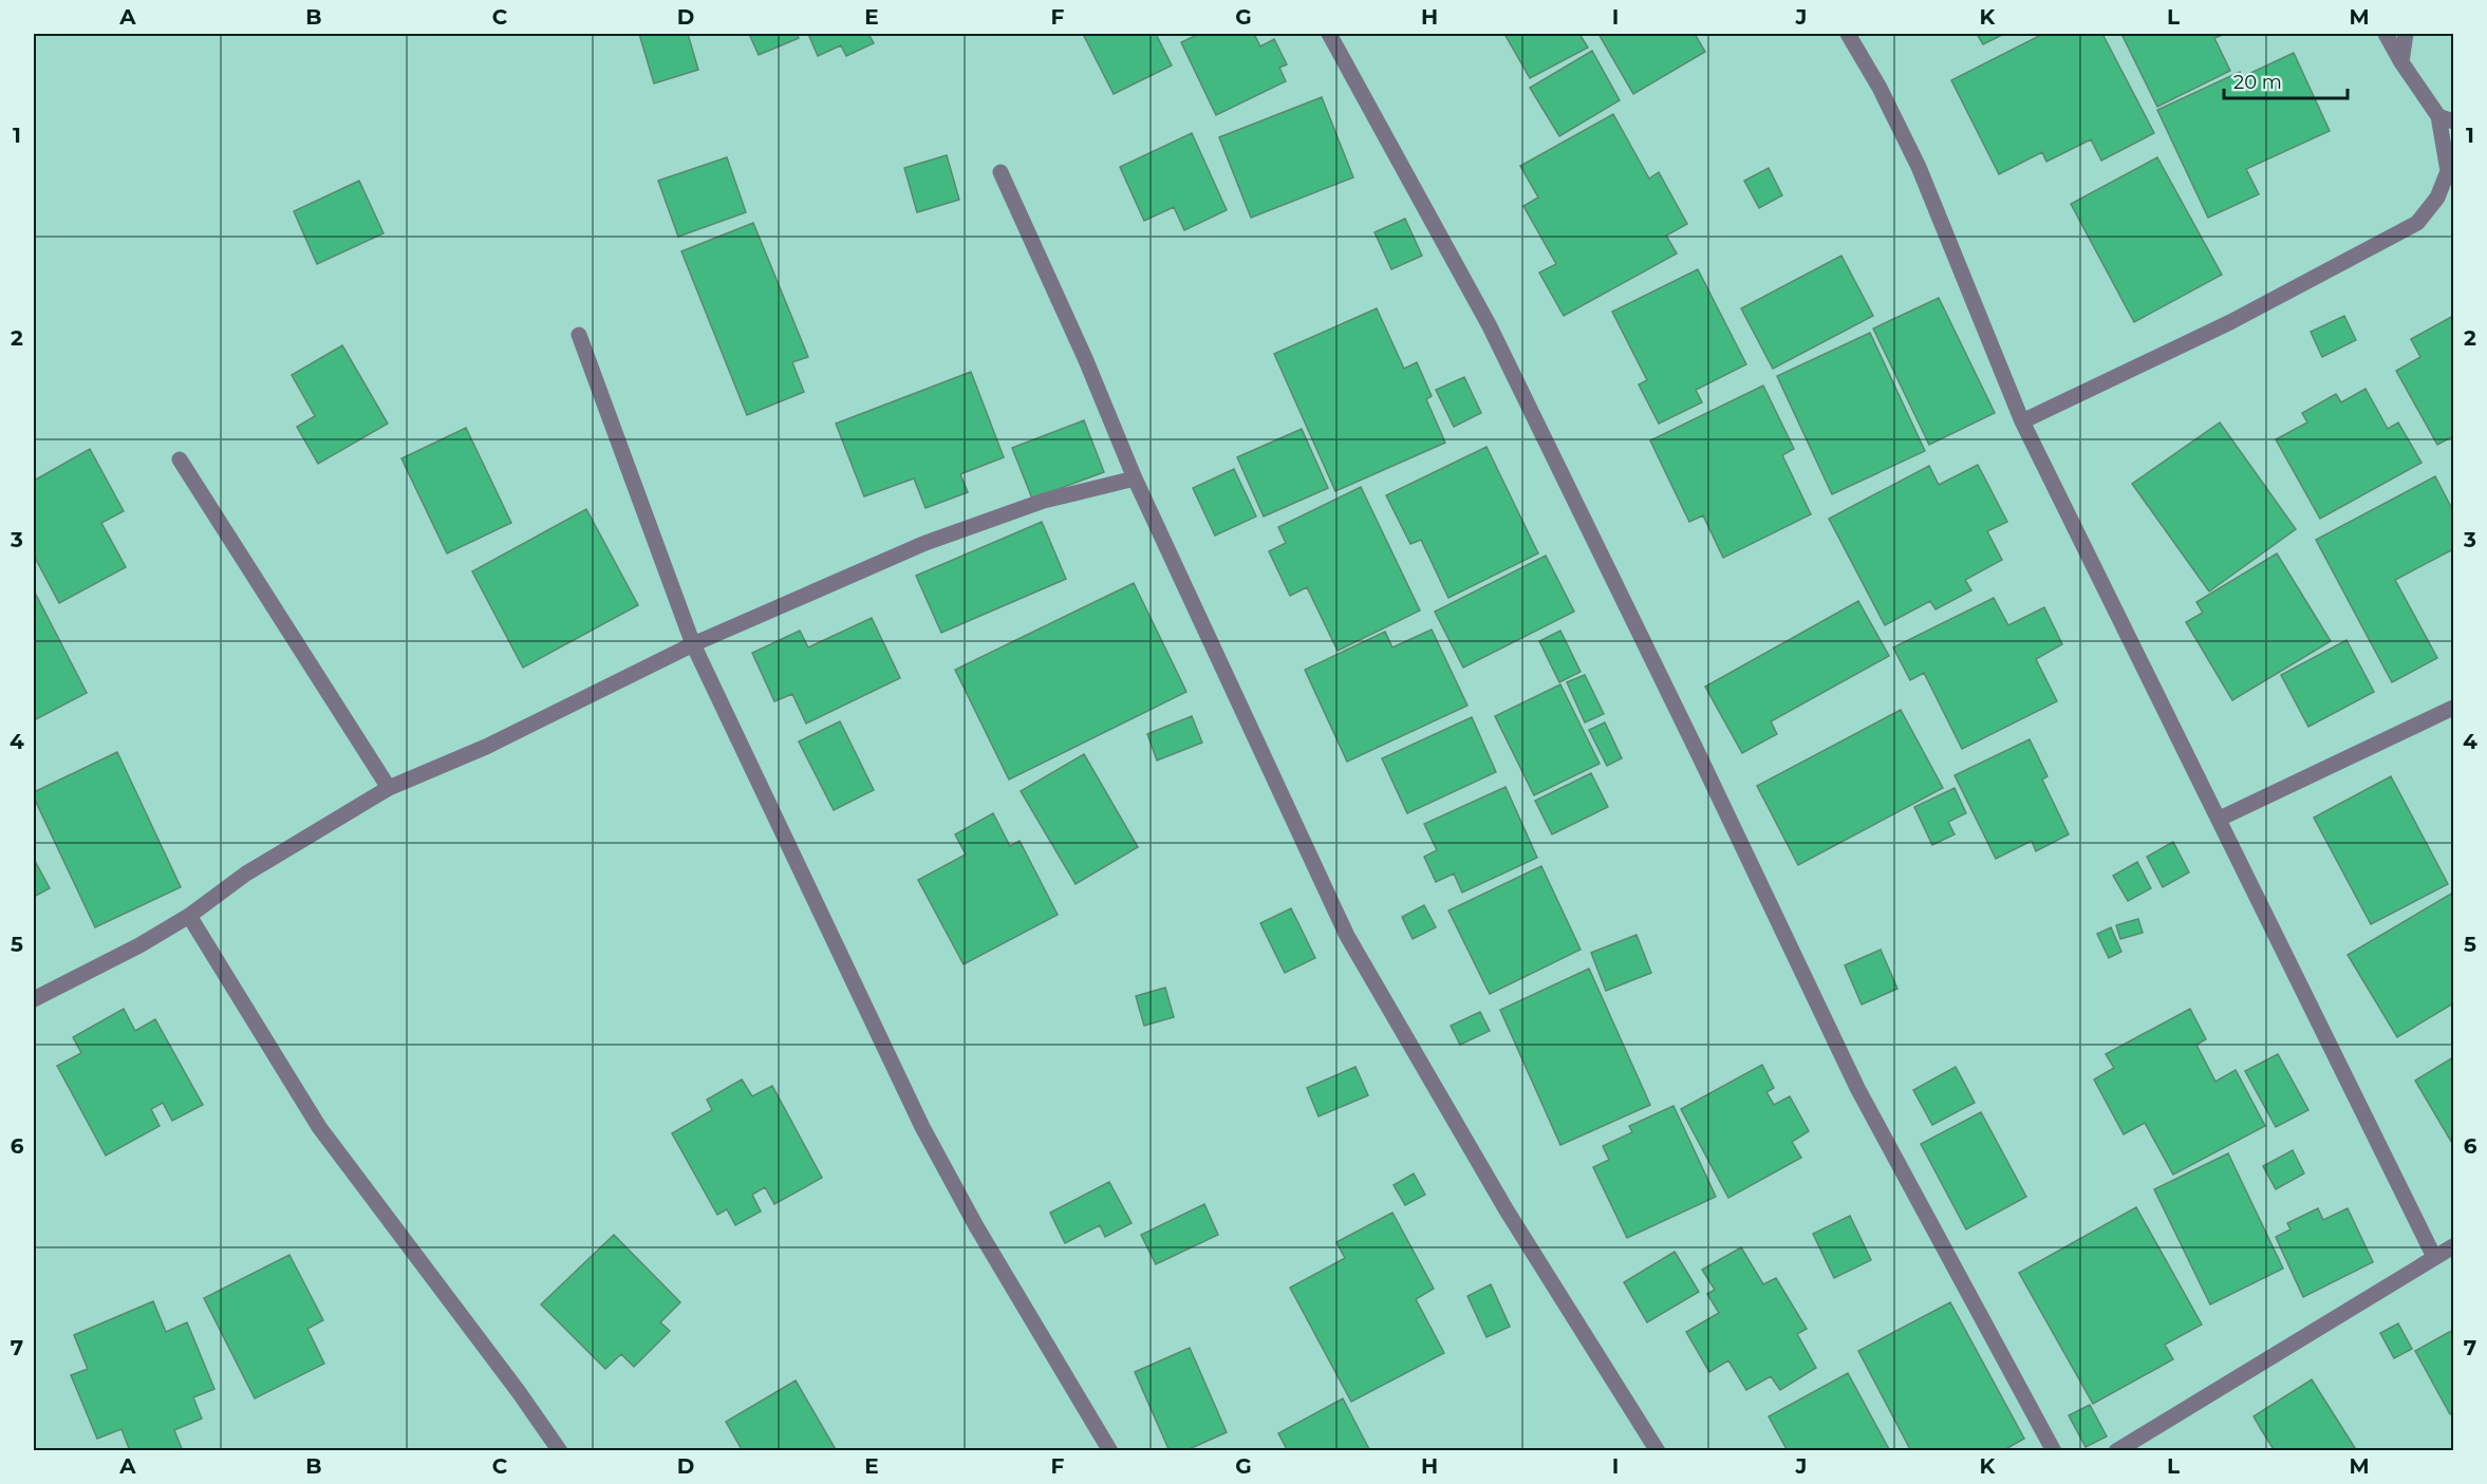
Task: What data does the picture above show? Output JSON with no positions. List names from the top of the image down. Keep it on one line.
{"scale_bar":"20 m","grid":{"columns":["A","B","C","D","E","F","G","H","I","J","K","L","M"],"rows":["1","2","3","4","5","6","7"]}}
